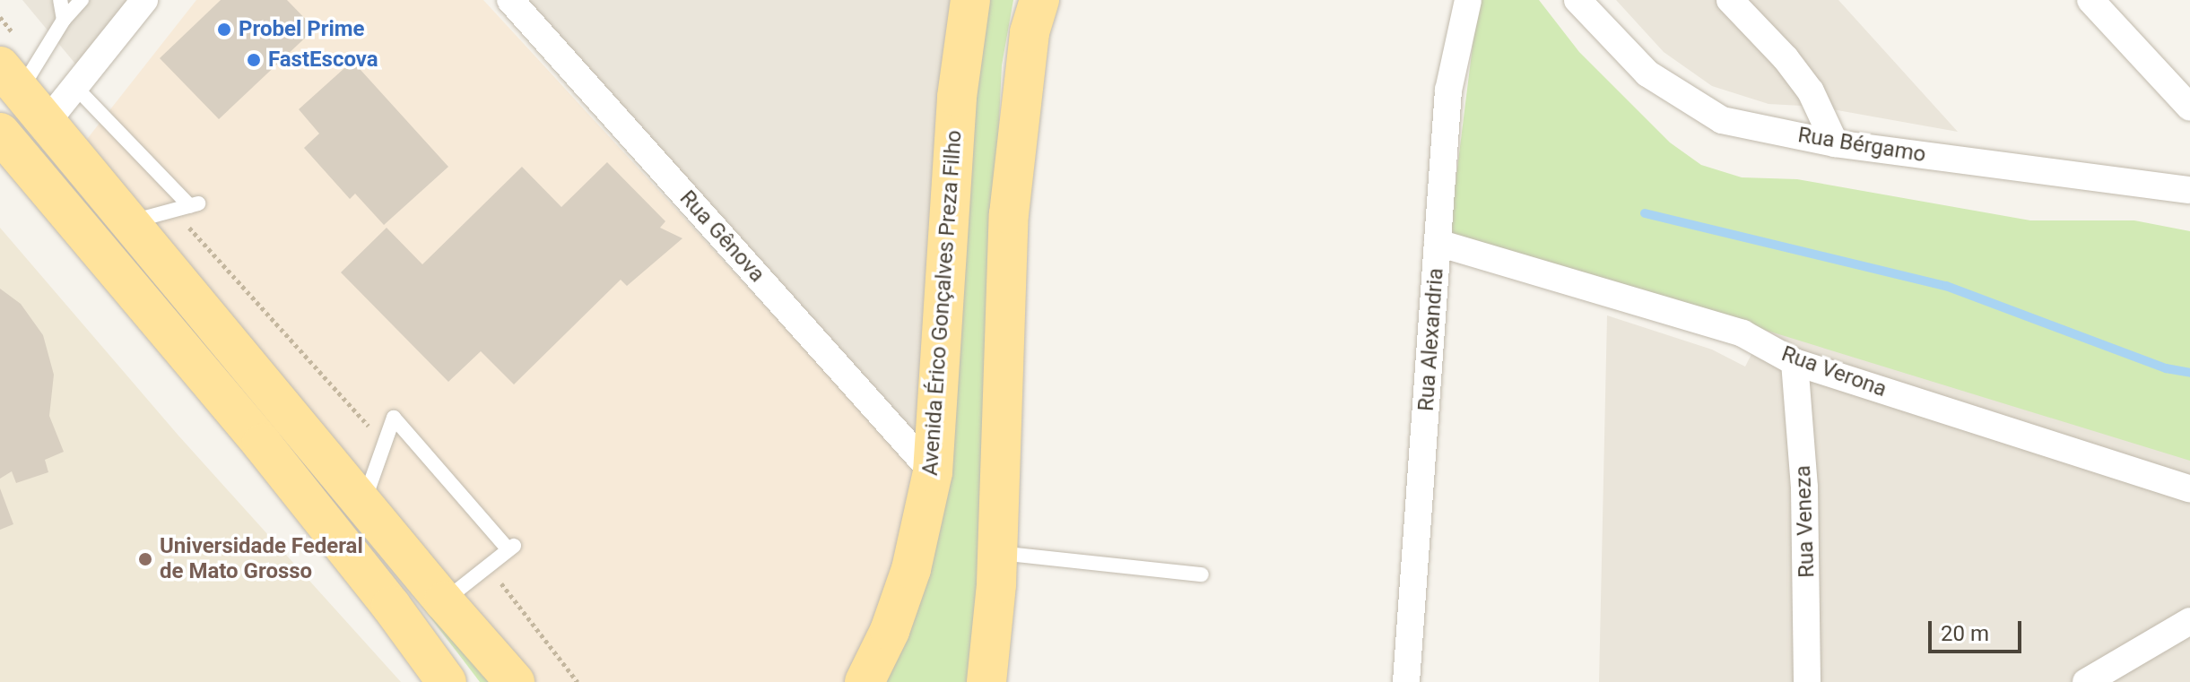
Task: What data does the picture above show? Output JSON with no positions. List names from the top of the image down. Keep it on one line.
{"streets":{"main road":["Avenida Érico Gonçalves Preza Filho"],"street":["Rua Bérgamo","Rua Gênova","Rua Alexandria","Rua Verona","Rua Veneza"]},"crossings":[["Rua Gênova","Avenida Érico Gonçalves Preza Filho"],["Rua Alexandria","Rua Verona"],["Rua Verona","Rua Veneza"]],"places":["Probel Prime","FastEscova","Universidade Federal de Mato Grosso"],"scale_bar":"20 m"}
